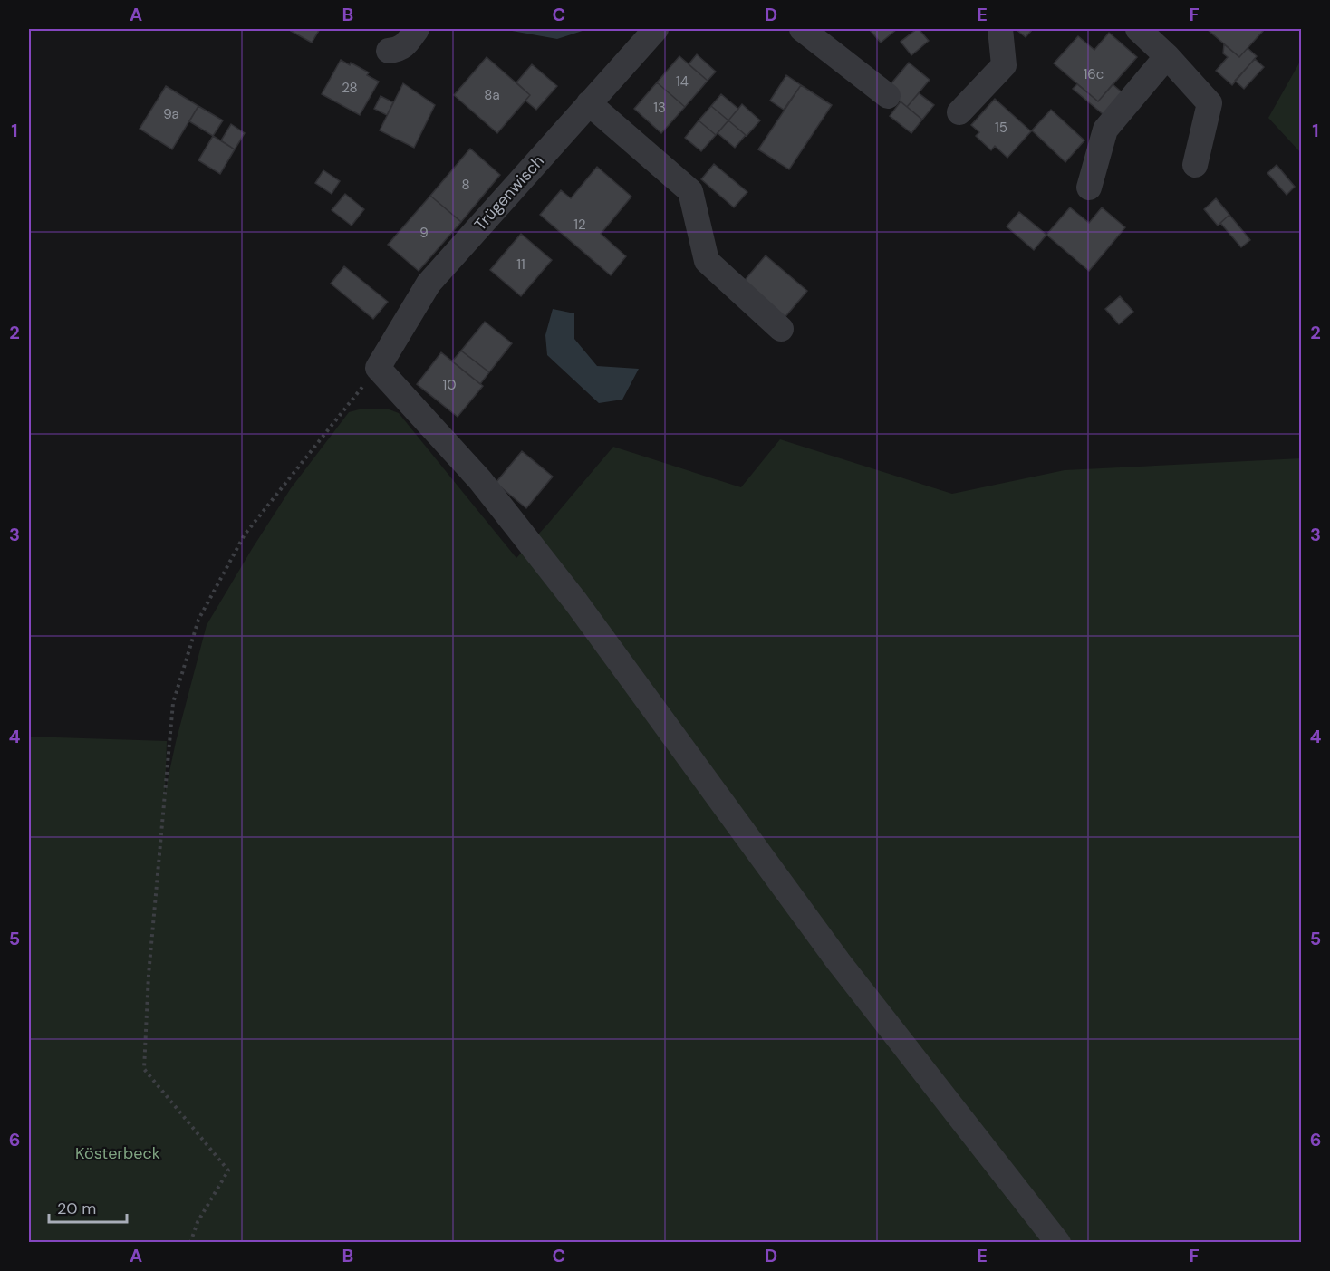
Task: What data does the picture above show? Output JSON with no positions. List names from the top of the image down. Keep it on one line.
{"streets":{"street":["Trügenwisch"]},"parks":["Kösterbeck"],"house_numbers":["16c","14","28","8a","13","9a","15","8","12","9","11","10"],"scale_bar":"20 m","grid":{"columns":["A","B","C","D","E","F"],"rows":["1","2","3","4","5","6"]}}
